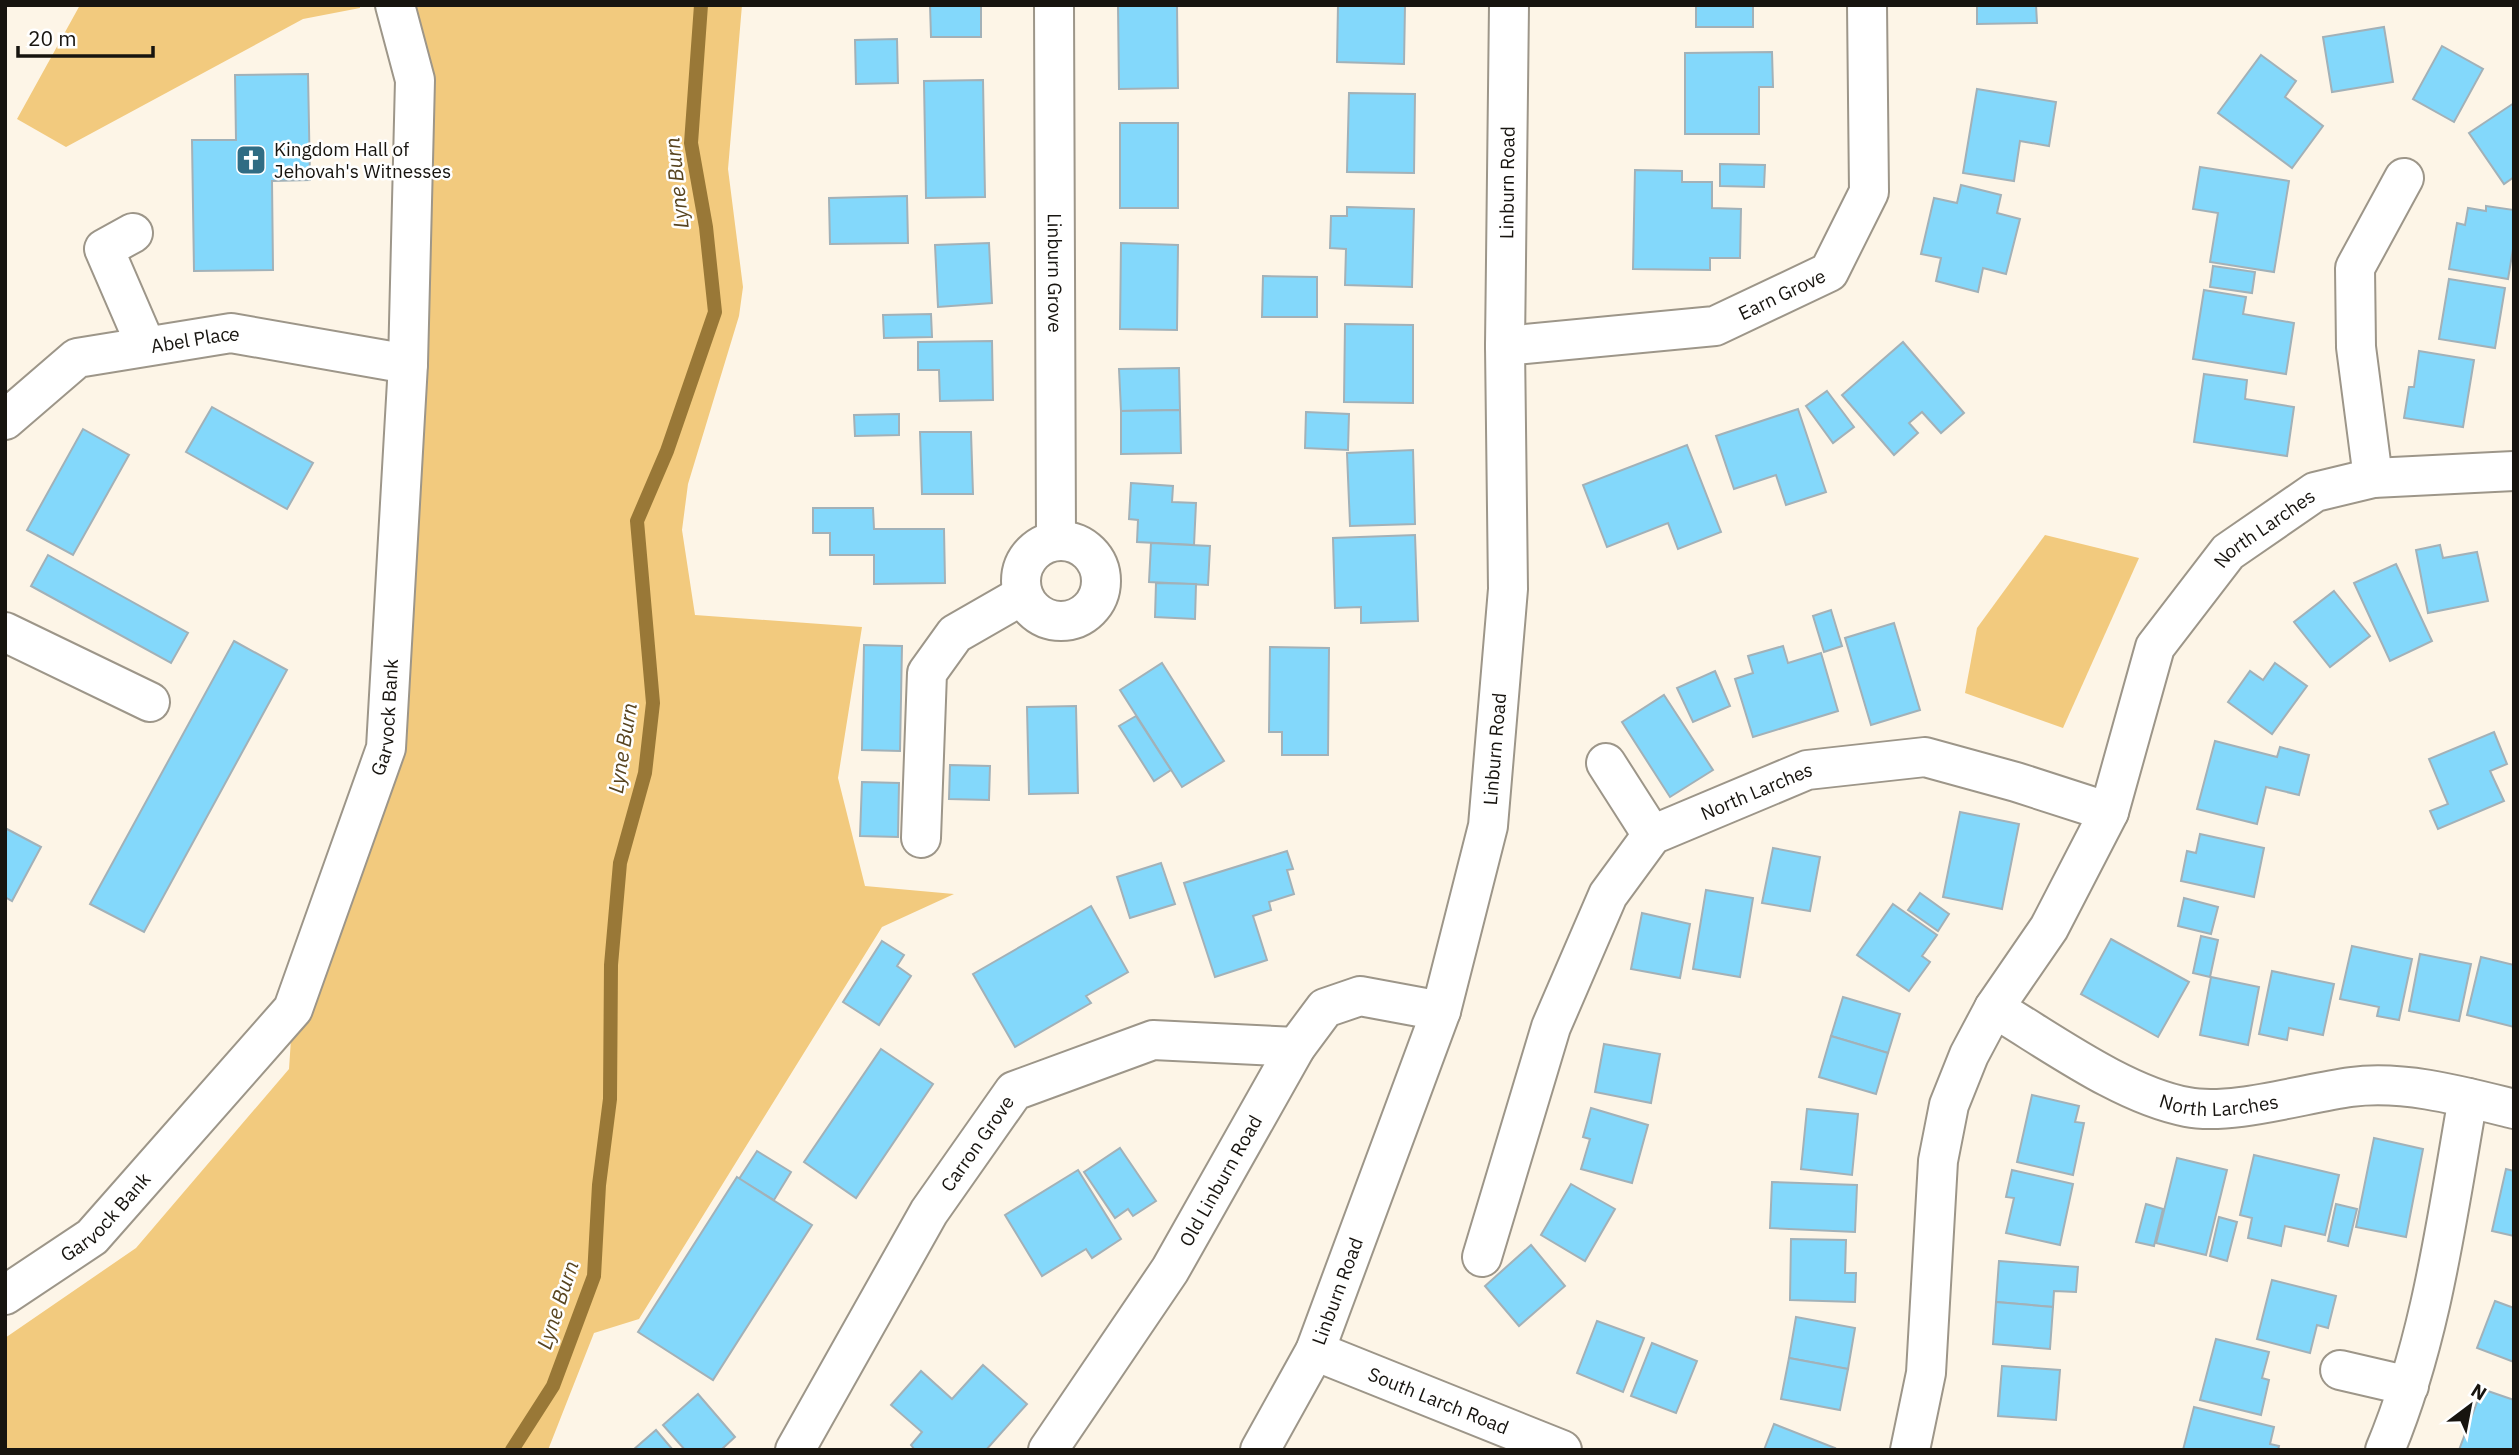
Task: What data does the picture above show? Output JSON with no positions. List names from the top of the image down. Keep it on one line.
{"streets":{"street":["Linburn Road","Linburn Grove","Earn Grove","Abel Place","North Larches","Garvock Bank","Carron Grove","Old Linburn Road","South Larch Road"]},"crossings":[["Linburn Road","Earn Grove"],["Linburn Road","Old Linburn Road"],["Linburn Road","South Larch Road"],["Abel Place","Garvock Bank"],["Carron Grove","Old Linburn Road"]],"water":["Lyne Burn"],"places":{"church":["Kingdom Hall of Jehovah's Witnesses"]},"scale_bar":"20 m","north":"top right"}
